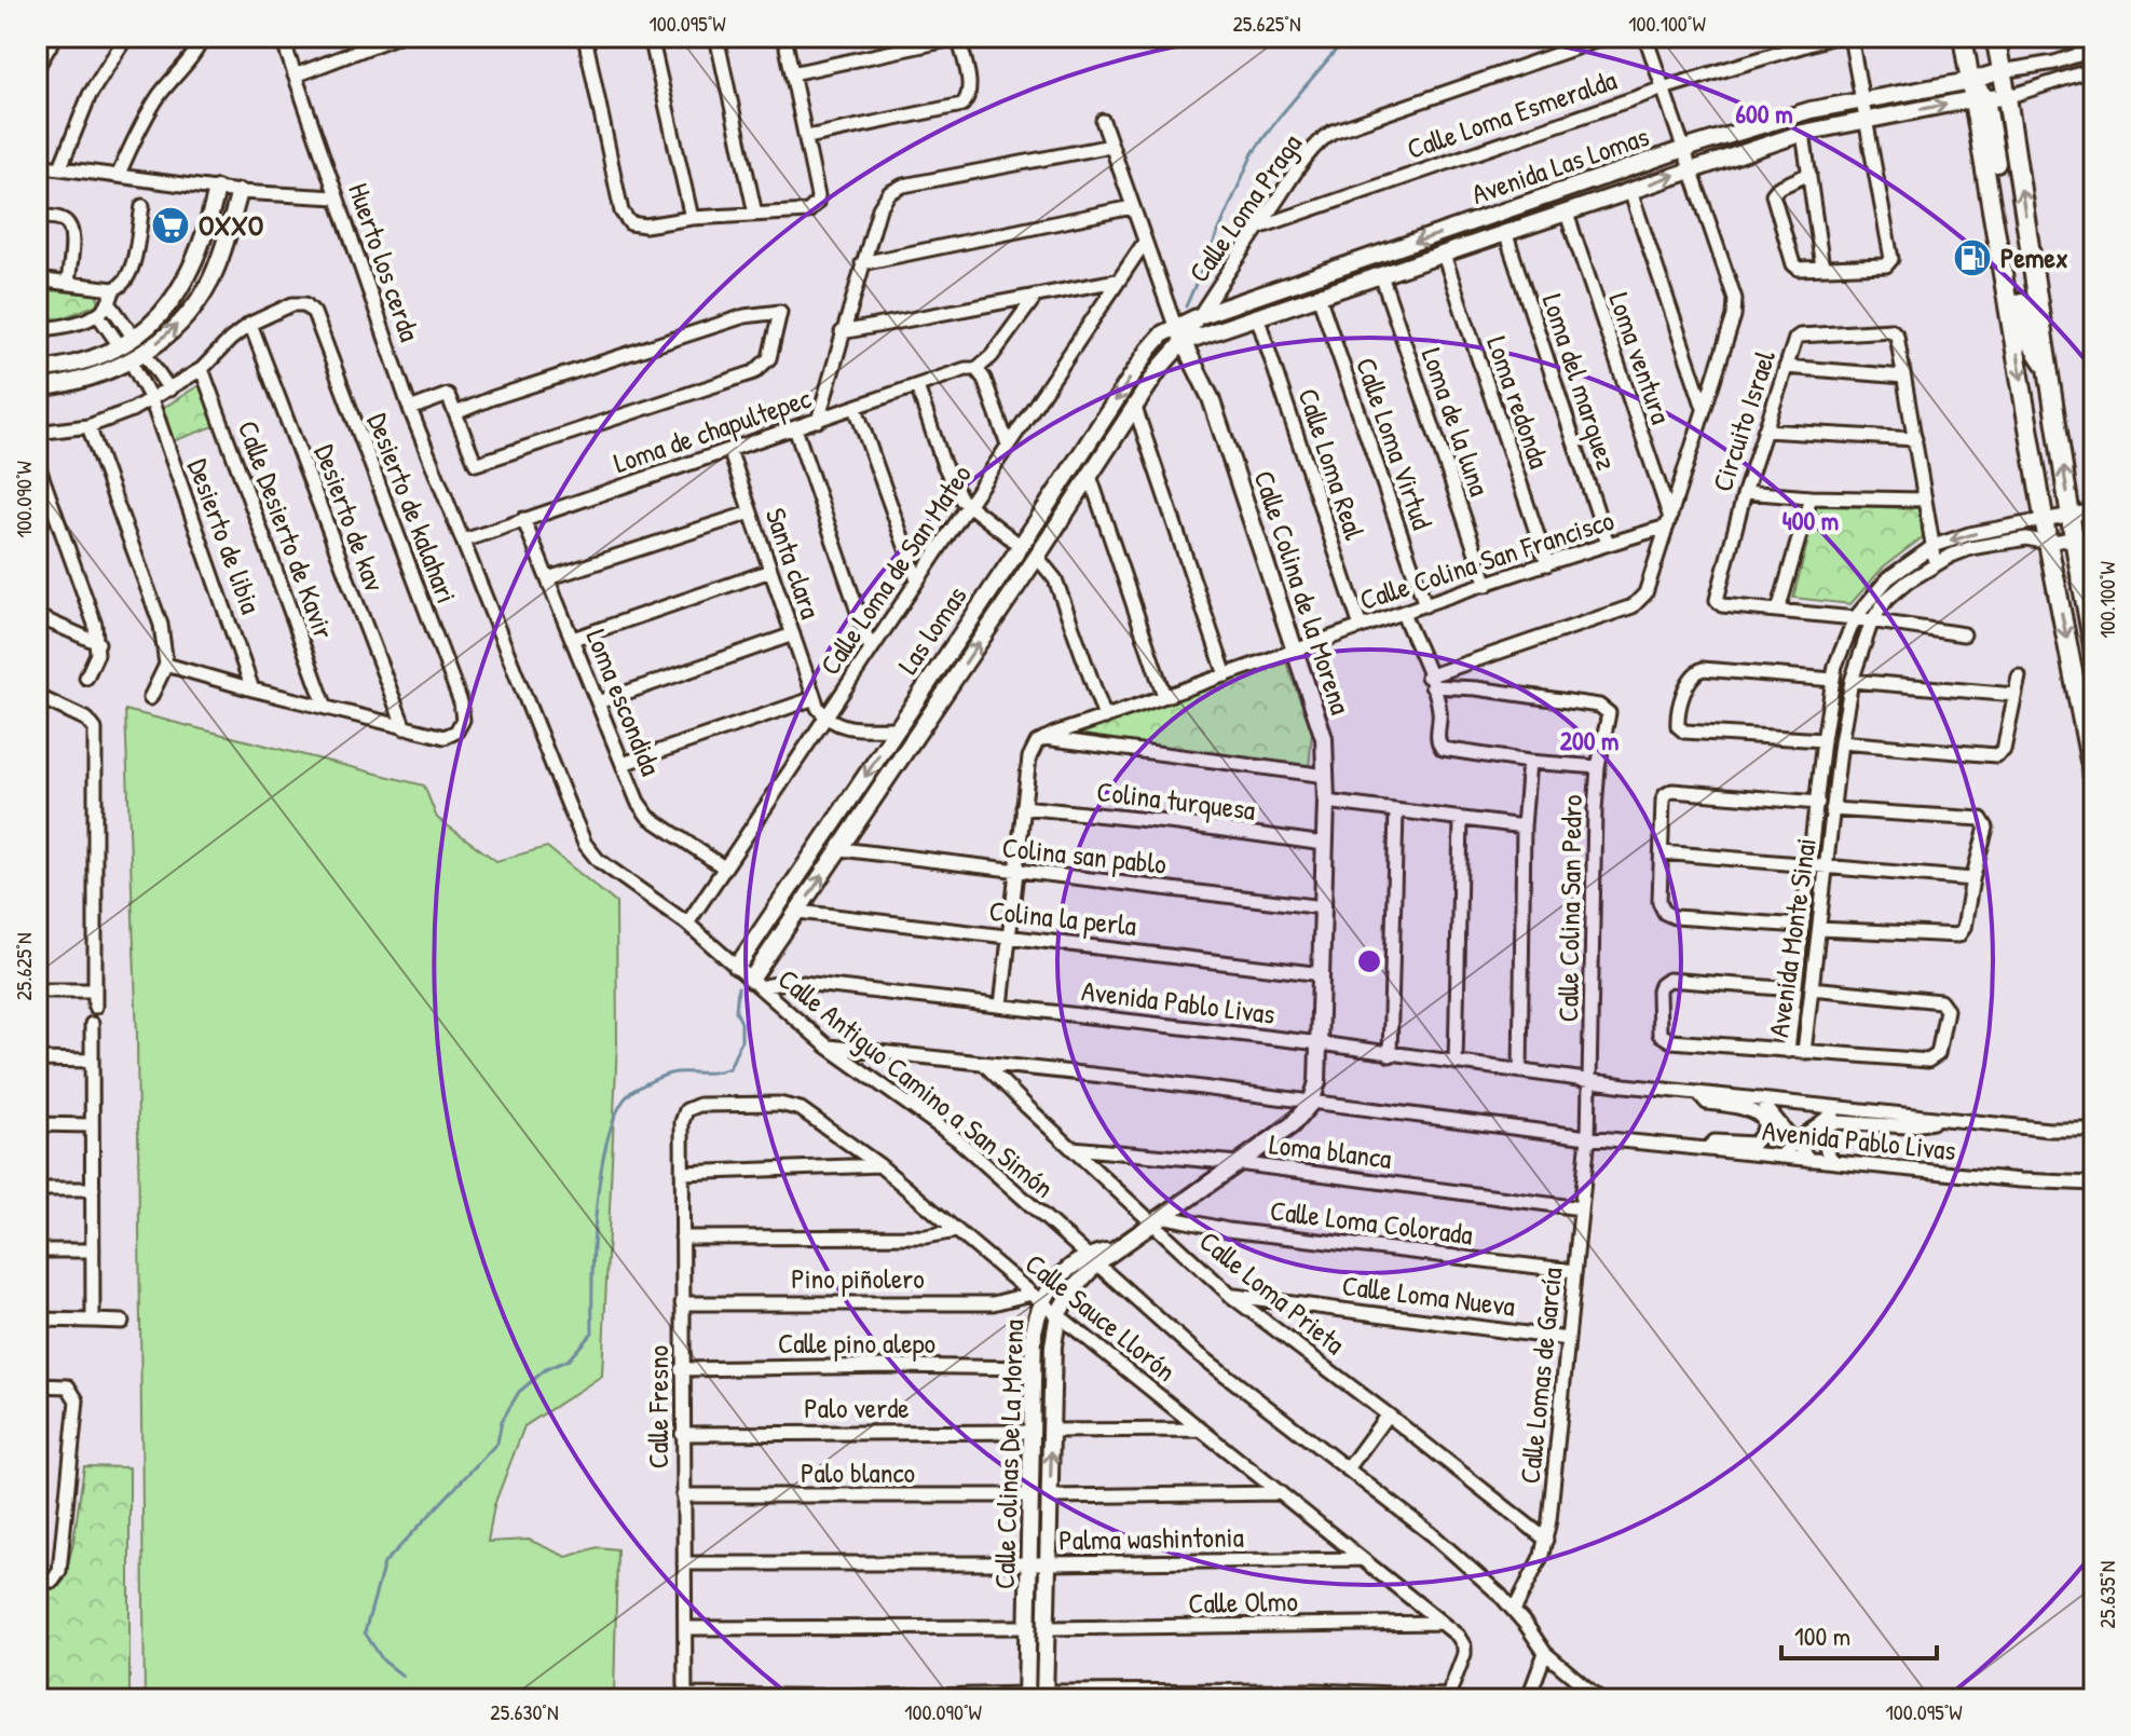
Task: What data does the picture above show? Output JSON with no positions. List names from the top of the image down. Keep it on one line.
{"streets":{"street":["Calle Loma Esmeralda","Avenida Las Lomas","Calle Loma Praga","Huerto los cerda","Loma ventura","Loma del marquez","Loma redonda","Circuito Israel","Loma de la luna","Loma de chapultepec","Calle Loma Virtud","Calle Loma Real","Desierto de kalahari","Desierto de kav","Calle Desierto de Kavir","Desierto de libia","Calle Colina San Francisco","Santa clara","Calle Loma de San Mateo","Calle Colina de la Morena","Las lomas","Loma escondida","Colina turquesa","Colina san pablo","Calle Colina San Pedro","Colina la perla","Avenida Monte Sinai","Avenida Pablo Livas","Calle Antiguo Camino a San Simón","Loma blanca","Calle Loma Colorada","Pino piñolero","Calle Loma Prieta","Calle Loma Nueva","Calle Sauce Llorón","Calle pino alepo","Calle Lomas de García","Calle Fresno","Palo verde","Calle Colinas De La Morena","Palo blanco","Palma washintonia","Calle Olmo"]},"crossings":[["Calle Loma Esmeralda","Calle Loma Praga"],["Avenida Las Lomas","Calle Loma Praga"],["Avenida Las Lomas","Loma ventura"],["Avenida Las Lomas","Loma del marquez"],["Avenida Las Lomas","Loma redonda"],["Avenida Las Lomas","Loma de la luna"],["Avenida Las Lomas","Calle Loma Virtud"],["Avenida Las Lomas","Calle Loma Real"],["Avenida Las Lomas","Calle Colina de la Morena"],["Avenida Las Lomas","Las lomas"],["Calle Loma Praga","Calle Colina de la Morena"],["Calle Loma Praga","Las lomas"],["Huerto los cerda","Calle Antiguo Camino a San Simón"],["Loma ventura","Calle Colina San Francisco"],["Loma del marquez","Calle Colina San Francisco"],["Loma redonda","Calle Colina San Francisco"],["Circuito Israel","Avenida Monte Sinai"],["Loma de la luna","Calle Colina San Francisco"],["Loma de chapultepec","Santa clara"],["Loma de chapultepec","Loma escondida"],["Loma de chapultepec","Calle Antiguo Camino a San Simón"],["Calle Loma Virtud","Calle Colina San Francisco"],["Calle Loma Real","Calle Colina San Francisco"],["Desierto de kalahari","Desierto de kav"],["Calle Colina San Francisco","Calle Colina de la Morena"],["Santa clara","Calle Loma de San Mateo"],["Calle Loma de San Mateo","Calle Colina de la Morena"],["Calle Loma de San Mateo","Loma escondida"],["Calle Loma de San Mateo","Calle Antiguo Camino a San Simón"],["Calle Colina de la Morena","Las lomas"],["Calle Colina de la Morena","Colina turquesa"],["Calle Colina de la Morena","Colina san pablo"],["Calle Colina de la Morena","Colina la perla"],["Calle Colina de la Morena","Avenida Pablo Livas"],["Calle Colina de la Morena","Calle Colinas De La Morena"],["Las lomas","Colina san pablo"],["Las lomas","Colina la perla"],["Las lomas","Avenida Pablo Livas"],["Las lomas","Calle Antiguo Camino a San Simón"],["Calle Colina San Pedro","Avenida Pablo Livas"],["Calle Colina San Pedro","Calle Lomas de García"],["Avenida Pablo Livas","Calle Antiguo Camino a San Simón"],["Avenida Pablo Livas","Calle Lomas de García"],["Calle Antiguo Camino a San Simón","Calle Lomas de García"],["Calle Antiguo Camino a San Simón","Calle Colinas De La Morena"],["Loma blanca","Calle Loma Prieta"],["Loma blanca","Calle Lomas de García"],["Loma blanca","Calle Colinas De La Morena"],["Calle Loma Colorada","Calle Loma Prieta"],["Calle Loma Colorada","Calle Lomas de García"],["Calle Loma Colorada","Calle Colinas De La Morena"],["Pino piñolero","Calle Sauce Llorón"],["Pino piñolero","Calle Fresno"],["Pino piñolero","Calle Colinas De La Morena"],["Calle Loma Prieta","Calle Loma Nueva"],["Calle Loma Prieta","Calle Lomas de García"],["Calle Loma Prieta","Calle Colinas De La Morena"],["Calle Loma Nueva","Calle Lomas de García"],["Calle Sauce Llorón","Calle Fresno"],["Calle Sauce Llorón","Calle Colinas De La Morena"],["Calle Sauce Llorón","Palma washintonia"],["Calle Sauce Llorón","Calle Olmo"],["Calle pino alepo","Calle Fresno"],["Calle pino alepo","Calle Colinas De La Morena"],["Calle Fresno","Palo verde"],["Calle Fresno","Palo blanco"],["Calle Fresno","Palma washintonia"],["Palo verde","Calle Colinas De La Morena"],["Calle Colinas De La Morena","Palo blanco"],["Calle Colinas De La Morena","Palma washintonia"],["Calle Colinas De La Morena","Calle Olmo"]],"places":{"supermarket":["OXXO"],"fuel station":["Pemex"]},"scale_bar":"100 m","coordinates":["100.095°W","25.625°N","100.100°W","100.090°W","25.635°N","25.630°N"],"rings":["600 m","400 m","200 m"]}
